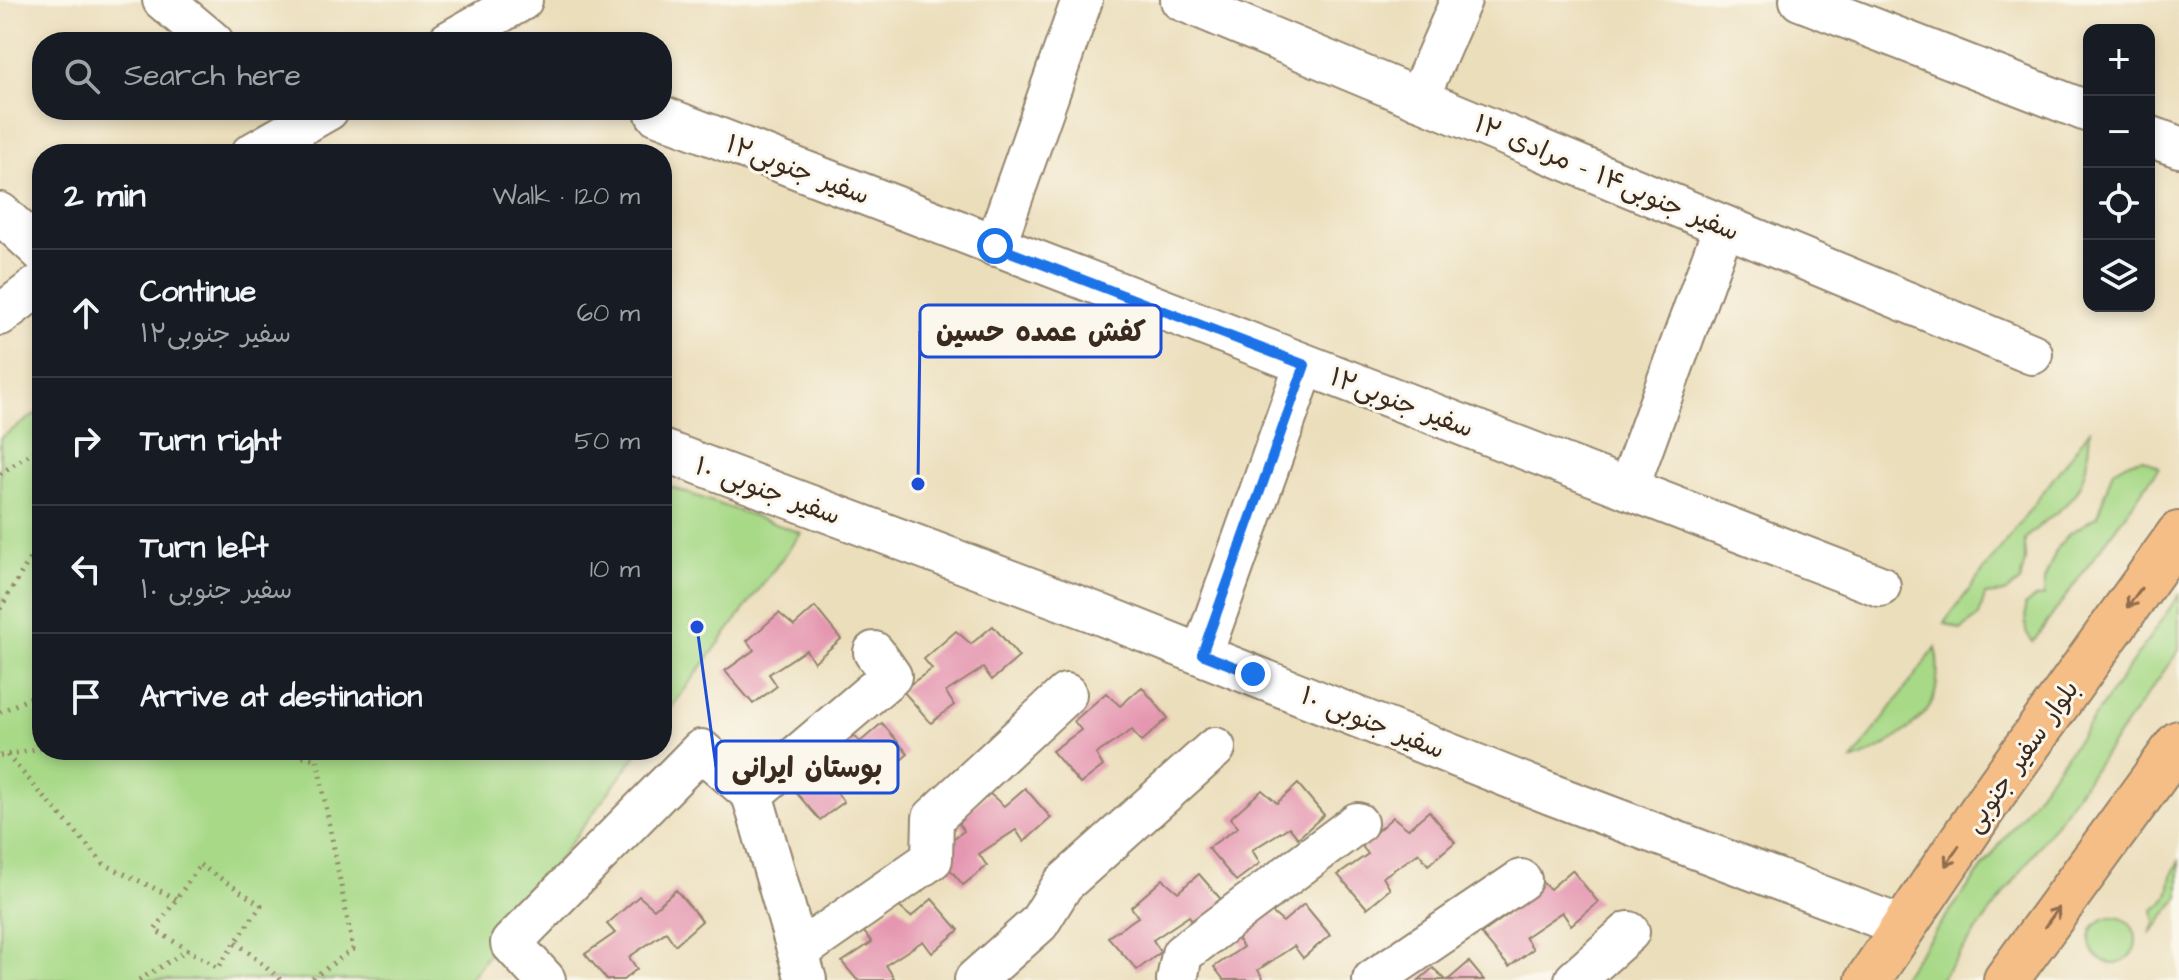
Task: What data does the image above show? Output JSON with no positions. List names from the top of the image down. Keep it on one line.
{"streets":{"main road":["بلوار سفیر جنوبی"],"street":["سفیر جنوبی۱۲","سفیر جنوبی۱۴ - مرادی ۱۲","سفیر جنوبی ۱۰"]},"crossings":[["سفیر جنوبی ۱۰","بلوار سفیر جنوبی"]],"places":["کفش عمده حسین","بوستان ایرانی"],"page":{"map_buttons":["+","−"],"search":"Search here","heading":["2 min","Walk · 120 m"],"list":[["Continue","سفیر جنوبی۱۲","60 m"],["Turn right","50 m"],["Turn left","سفیر جنوبی ۱۰","10 m"],"Arrive at destination"]}}
